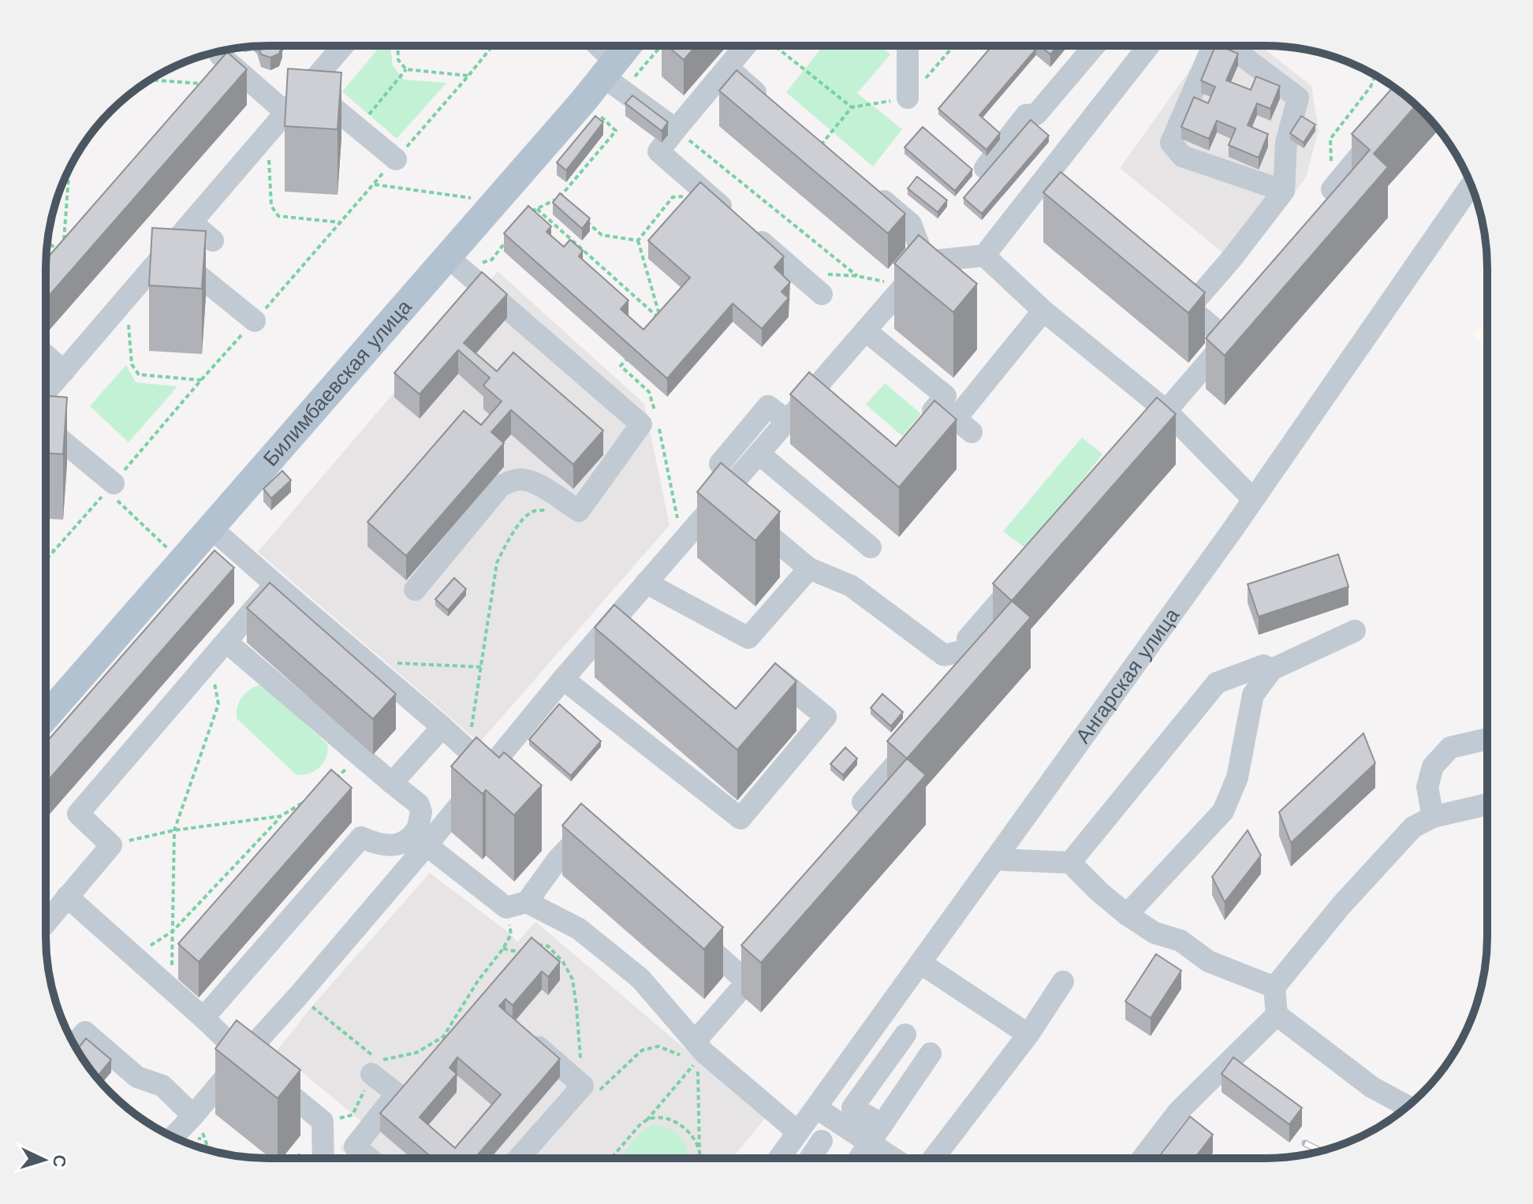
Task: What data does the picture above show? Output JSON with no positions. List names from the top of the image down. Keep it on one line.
{"streets":{"main road":["Билимбаевская улица"],"street":["Ангарская улица"]},"north":"right"}
